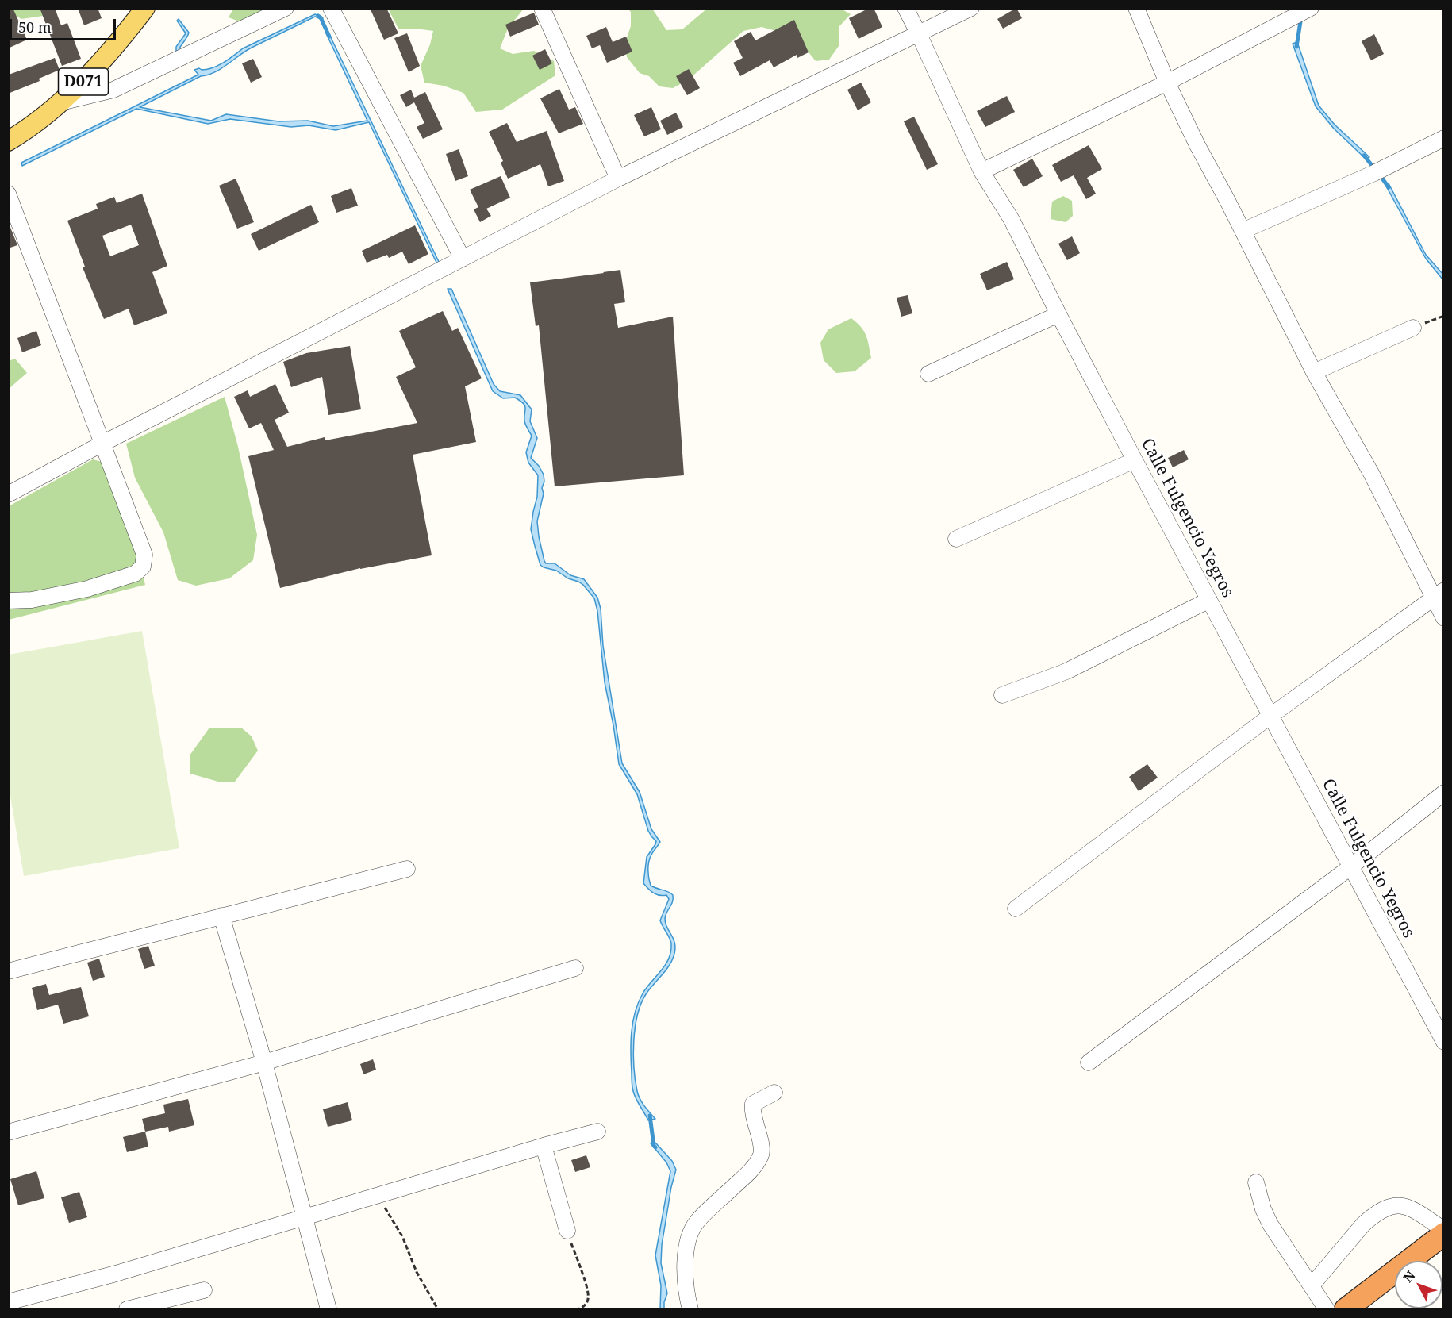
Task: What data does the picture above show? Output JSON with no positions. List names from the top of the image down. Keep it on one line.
{"streets":{"main road":["D071"],"street":["Calle Fulgencio Yegros"]},"scale_bar":"50 m","north":"top left"}
